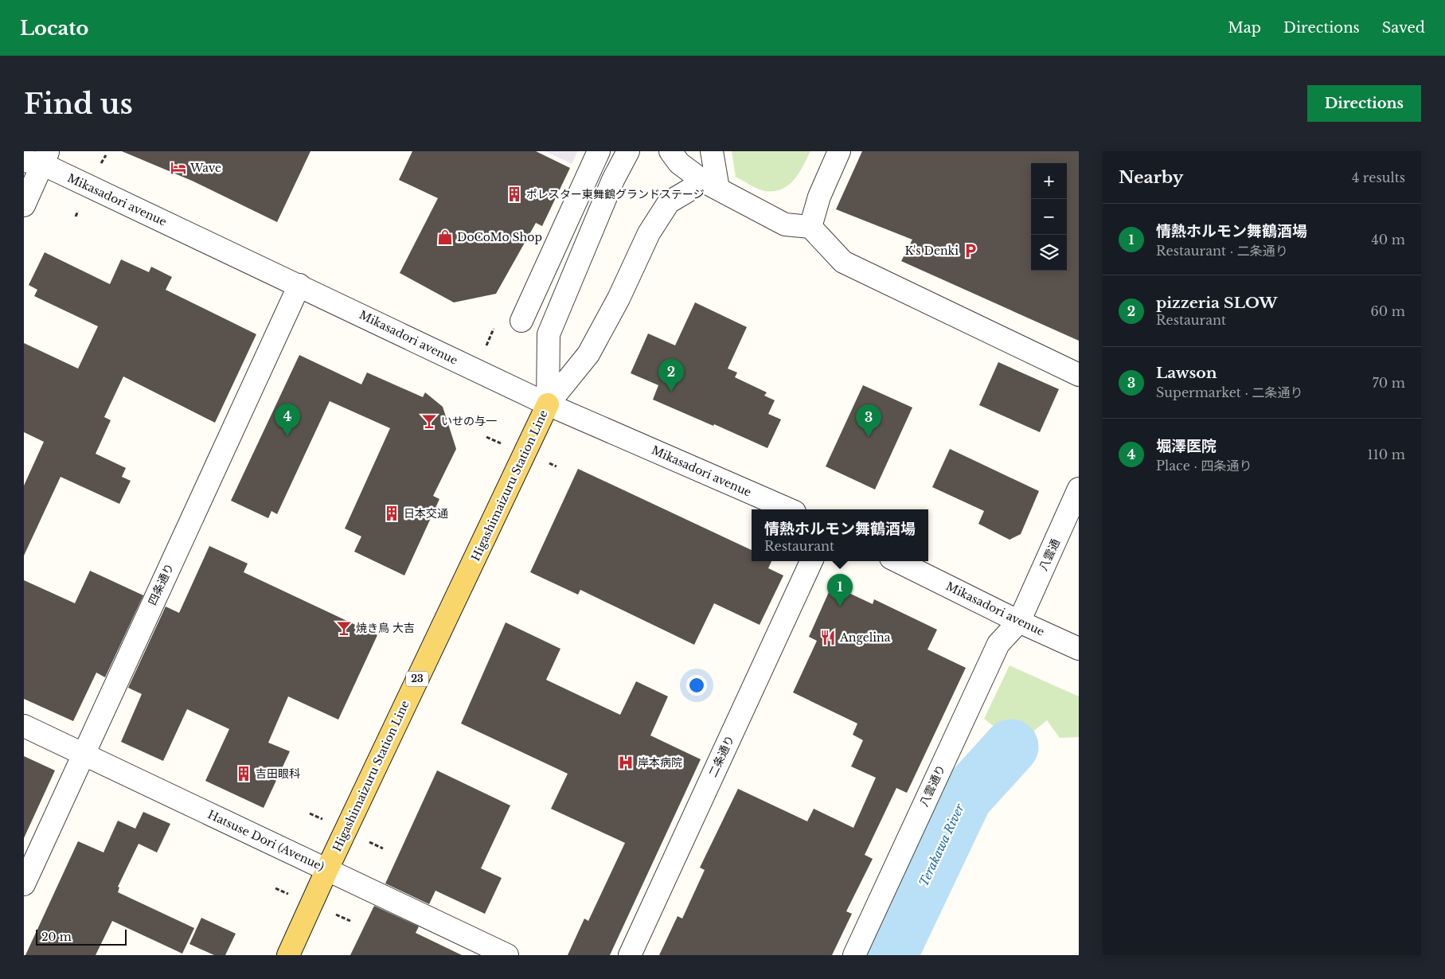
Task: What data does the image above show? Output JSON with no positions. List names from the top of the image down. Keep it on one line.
{"streets":{"main road":["Higashimaizuru Station Line","23"],"street":["Mikasadori avenue","八雲通","四条通り","二条通り","八雲通り","Hatsuse Dori (Avenue)"]},"crossings":[["Mikasadori avenue","Higashimaizuru Station Line"],["Mikasadori avenue","八雲通"],["Mikasadori avenue","四条通り"],["Mikasadori avenue","八雲通り"],["Higashimaizuru Station Line","Hatsuse Dori (Avenue)"],["八雲通","八雲通り"],["四条通り","Hatsuse Dori (Avenue)"]],"water":["Terakawa River"],"places":{"hotel":["Wave"],"building":["ポレスター東舞鶴グランドステージ","日本交通","吉田眼科"],"shop":["DoCoMo Shop"],"parking":["K's Denki"],"bar":["いせの与一","焼き鳥 大吉"],"restaurant":["Angelina"],"hospital":["岸本病院"]},"scale_bar":"20 m","page":{"header":"Locato","nav":["Map","Directions","Saved"],"buttons":"Directions","title":"Find us","heading":["Nearby","4 results"],"map_buttons":["+","−"],"list":[{"mark":"1","name":"情熱ホルモン舞鶴酒場","note":"Restaurant · 二条通り","value":"40 m"},{"mark":"2","name":"pizzeria SLOW","note":"Restaurant","value":"60 m"},{"mark":"3","name":"Lawson","note":"Supermarket · 二条通り","value":"70 m"},{"mark":"4","name":"堀澤医院","note":"Place · 四条通り","value":"110 m"}],"pins":["2","4","3","1"],"popup":["情熱ホルモン舞鶴酒場","Restaurant"],"scale":"20 m"}}
